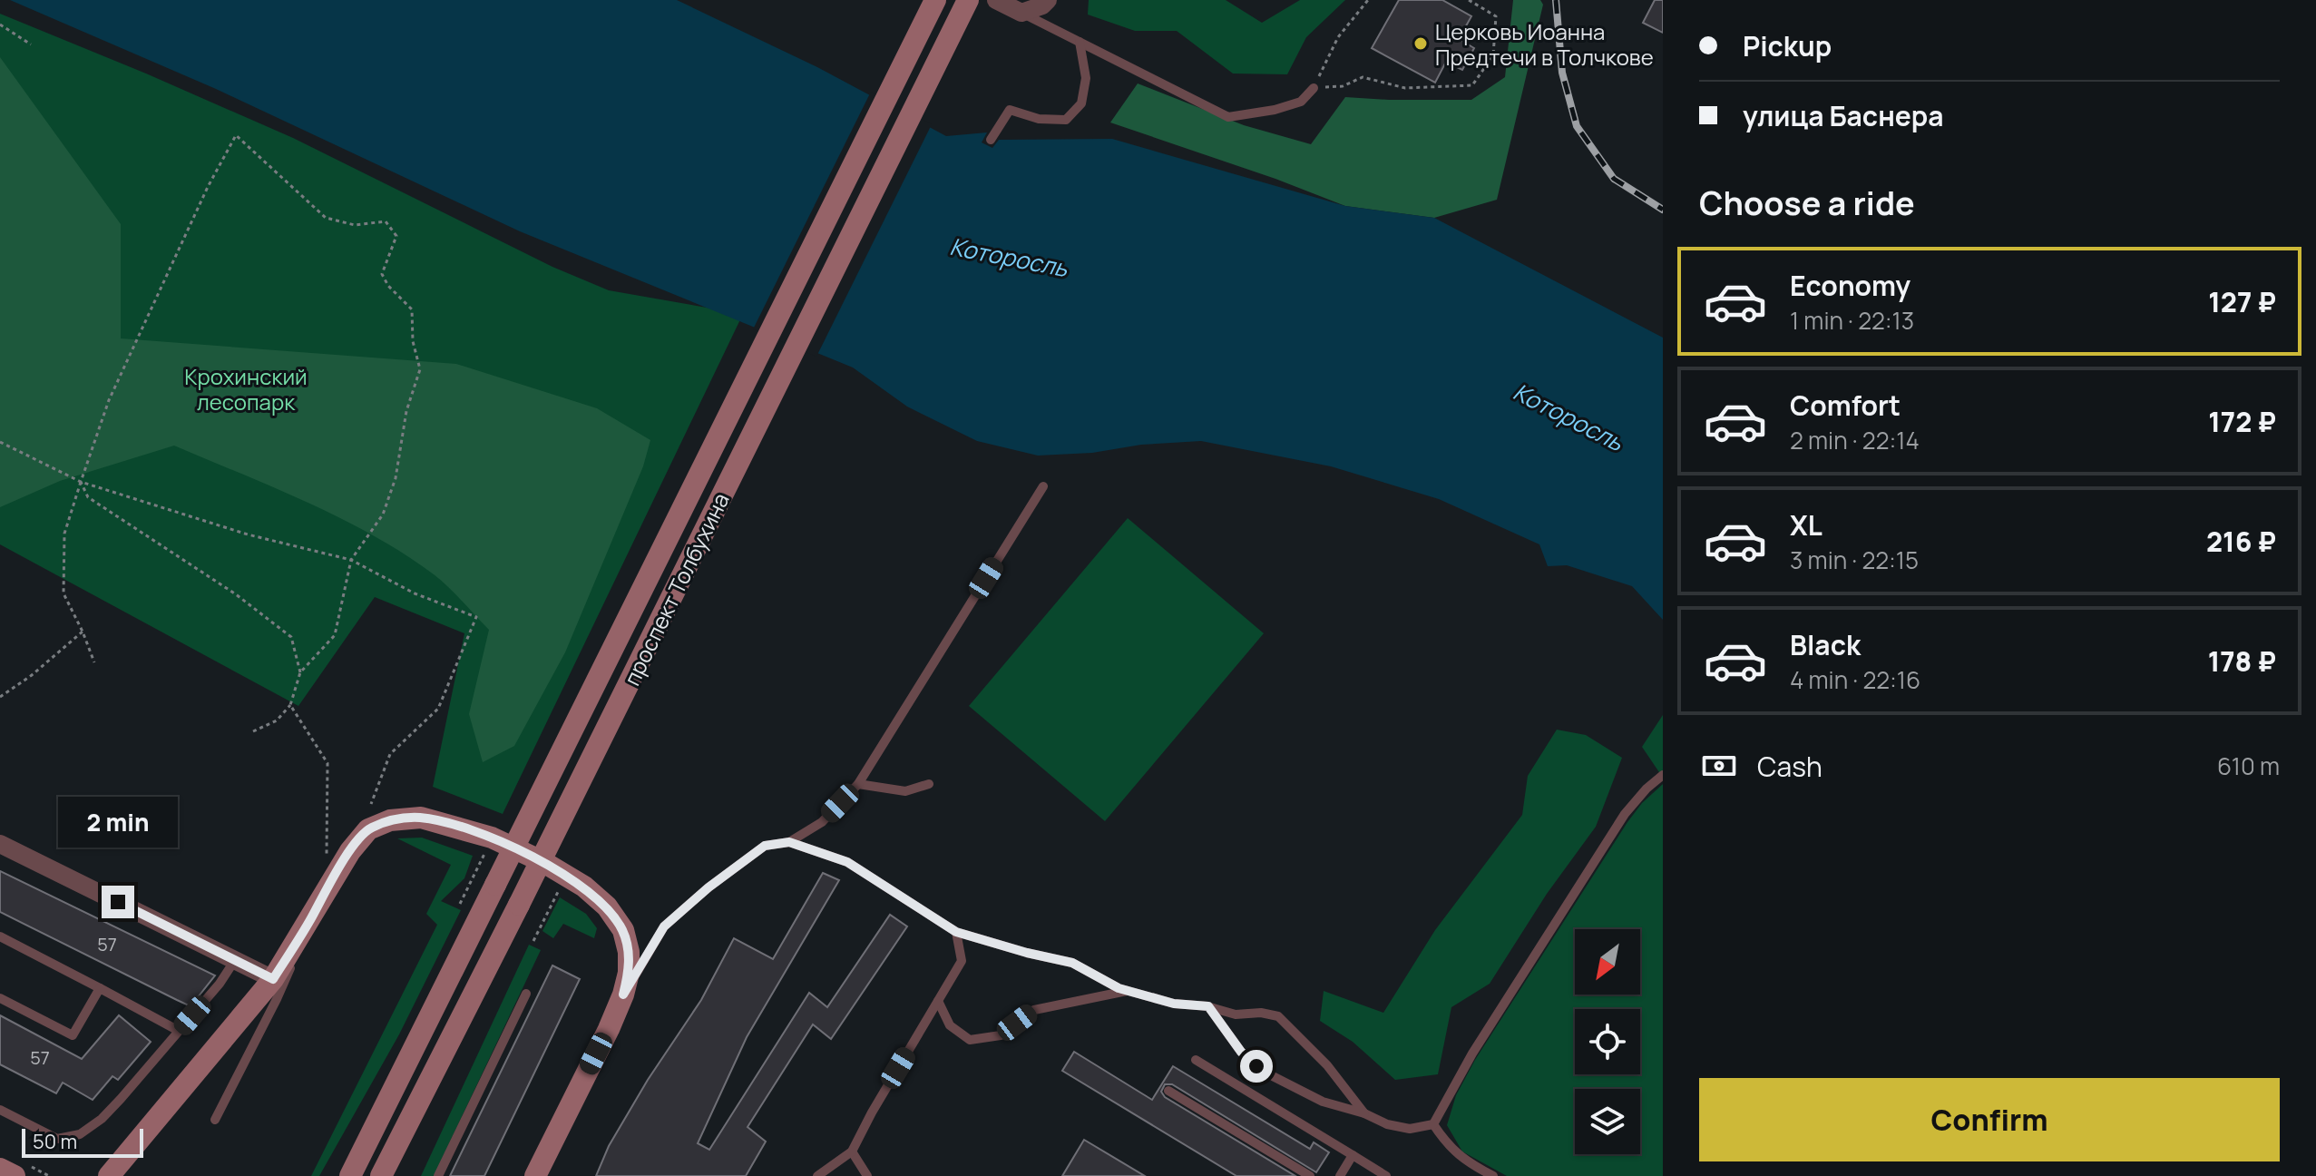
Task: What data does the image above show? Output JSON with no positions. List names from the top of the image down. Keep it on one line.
{"streets":{"main road":["проспект Толбухина"]},"water":["Которосль"],"parks":["Крохинский лесопарк"],"places":["Церковь Иоанна Предтечи в Толчкове"],"house_numbers":["57","57"],"scale_bar":"50 m","north":"bottom left","page":{"banner":["Pickup","улица Баснера"],"heading":"Choose a ride","list":[{"name":"Economy","note":"1 min · 22:13","value":"127 ₽"},{"name":"Comfort","note":"2 min · 22:14","value":"172 ₽"},{"name":"XL","note":"3 min · 22:15","value":"216 ₽"},{"name":"Black","note":"4 min · 22:16","value":"178 ₽"}],"pay":["Cash","610 m"],"bubble":"2 min","buttons":"Confirm","scale":"50 m"}}
